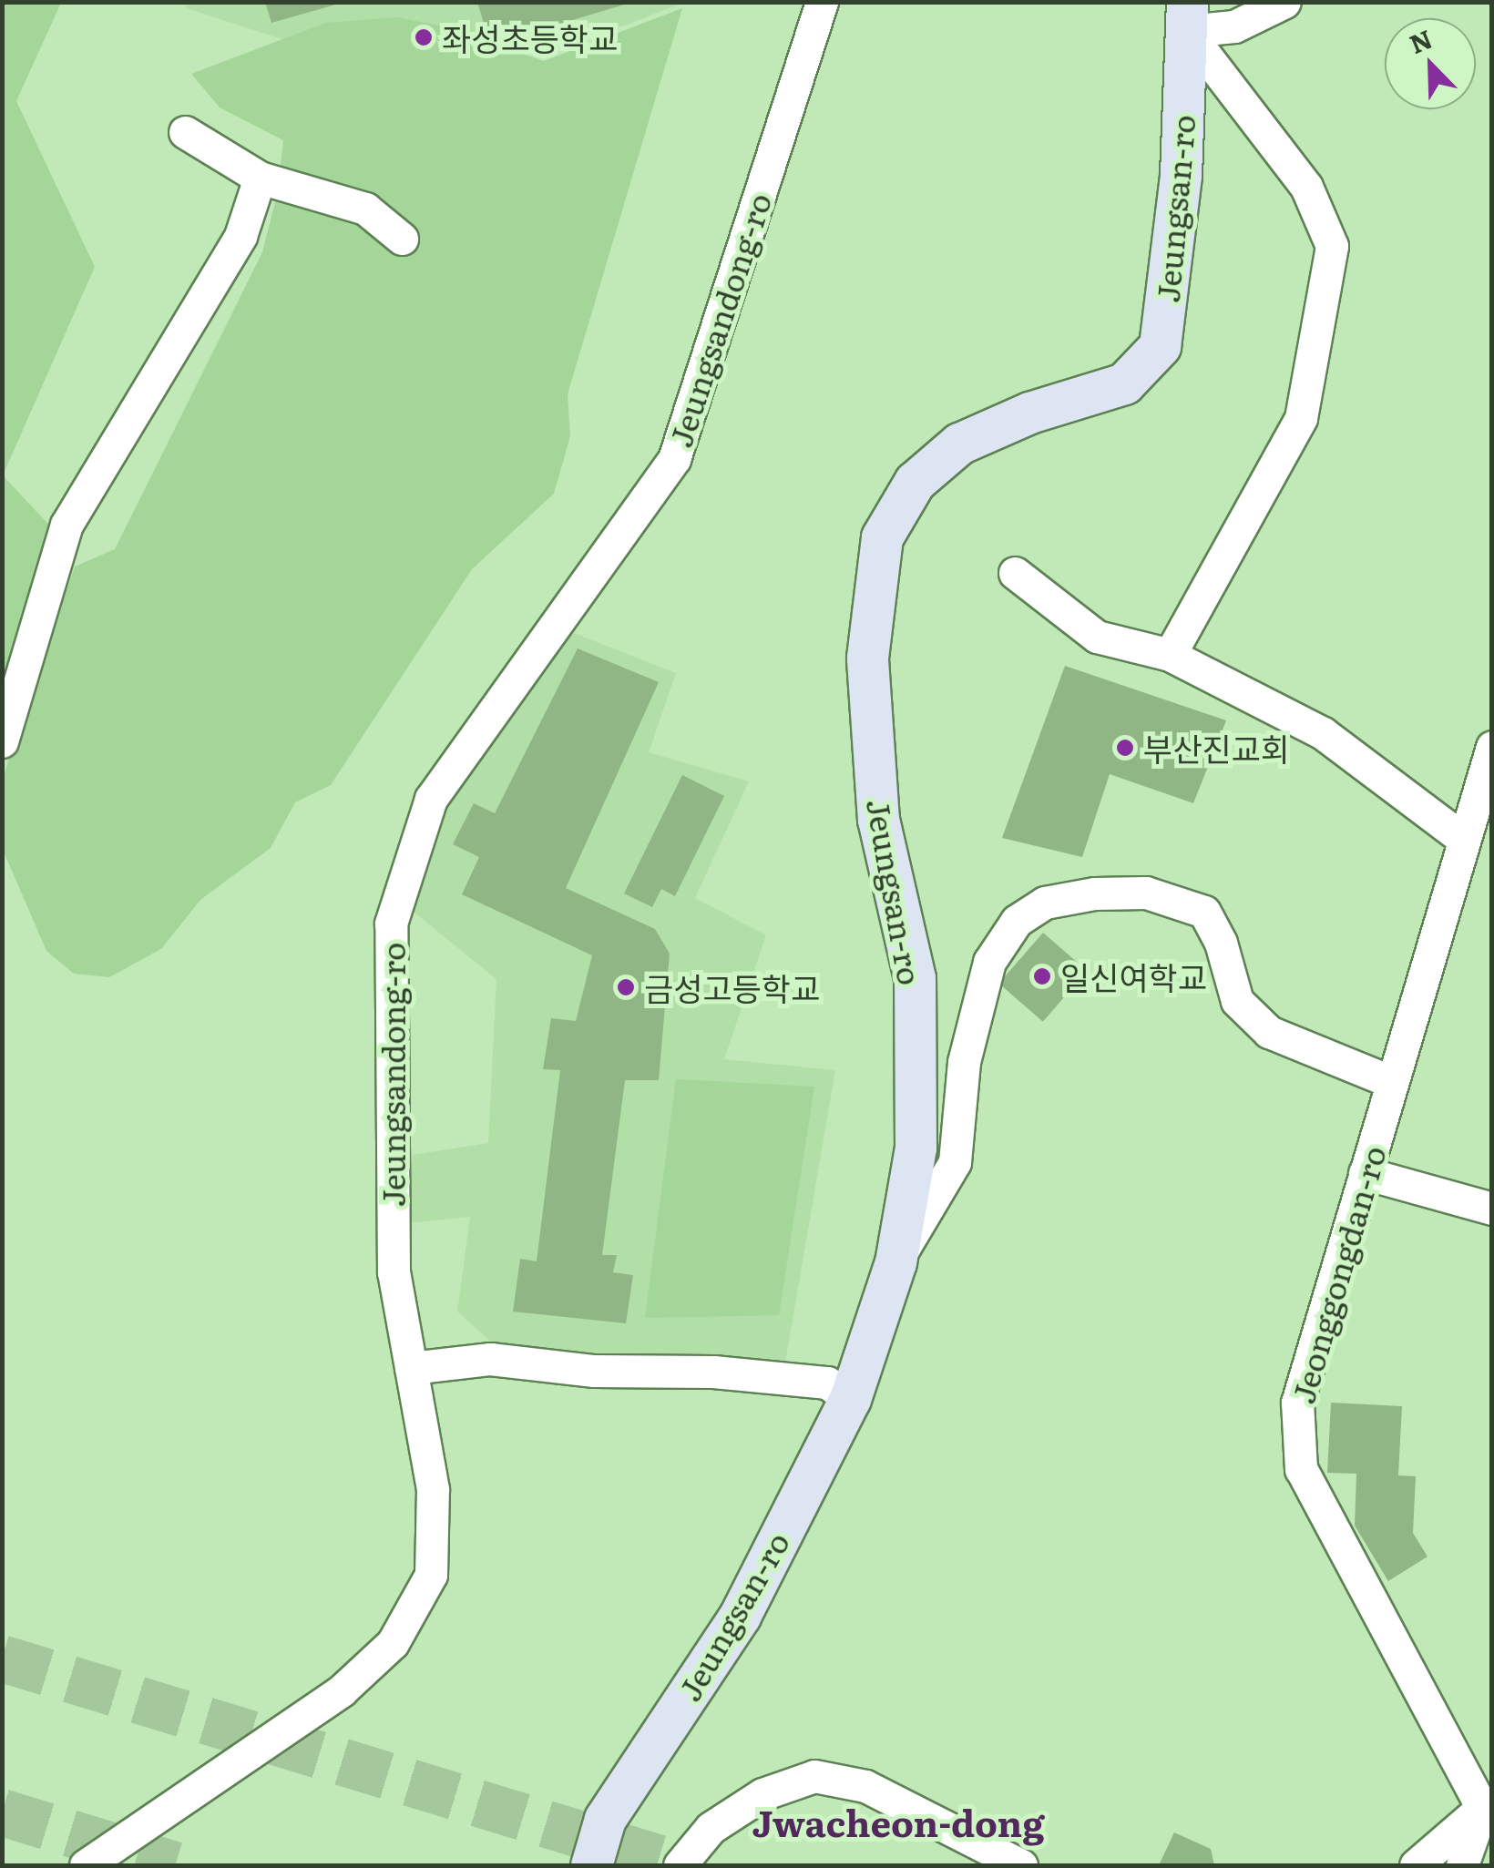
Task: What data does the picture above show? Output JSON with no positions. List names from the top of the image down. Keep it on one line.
{"streets":{"main road":["Jeungsan-ro"],"street":["Jeungsandong-ro","Jeonggongdan-ro"]},"districts":["Jwacheon-dong"],"places":["좌성초등학교","부산진교회","일신여학교","금성고등학교"],"north":"top left"}
